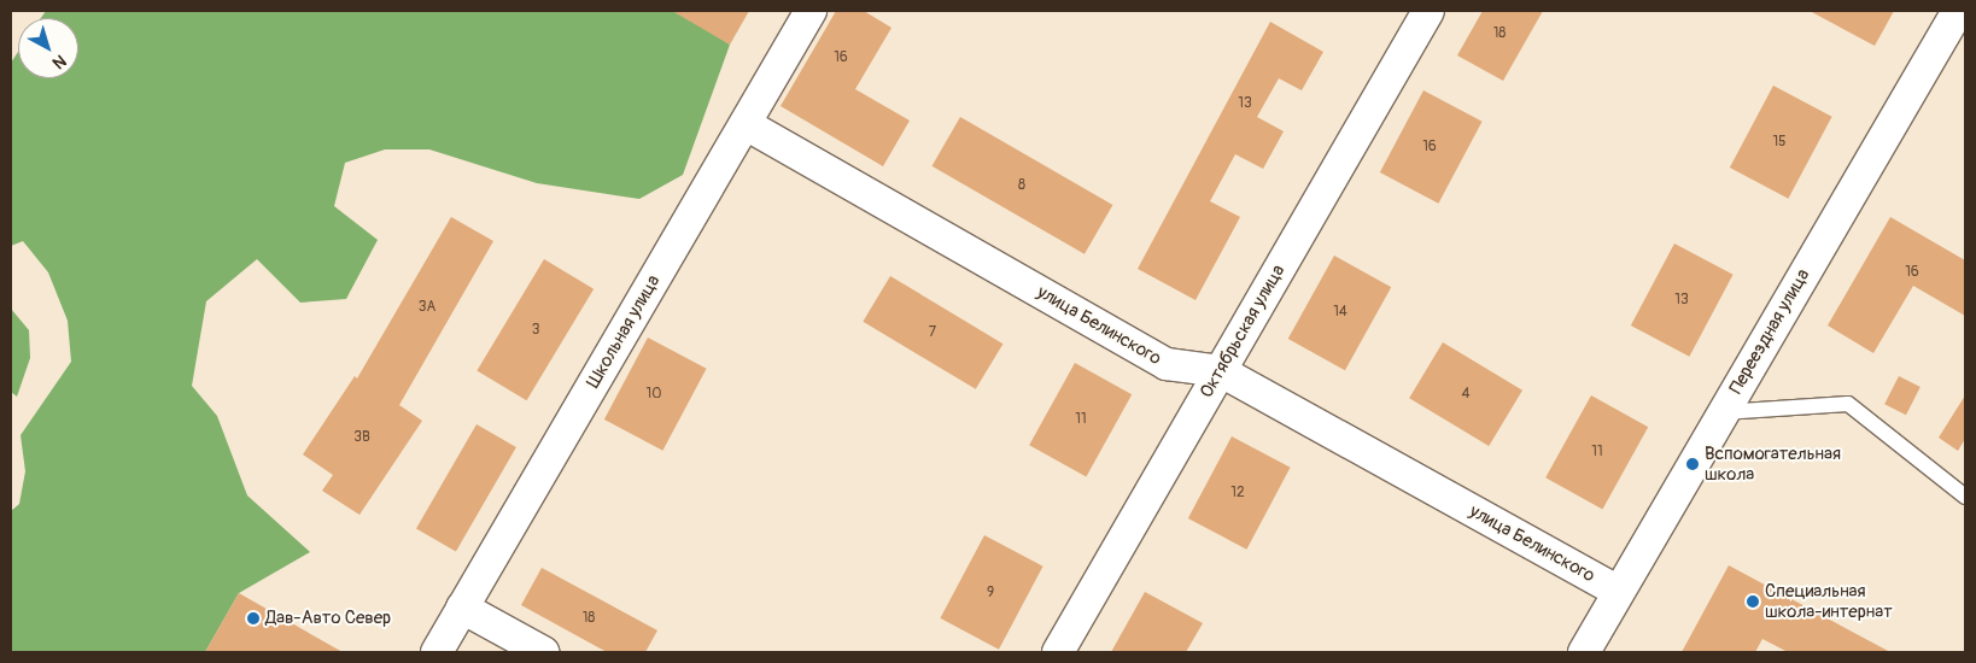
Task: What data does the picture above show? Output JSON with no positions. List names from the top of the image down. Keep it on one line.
{"streets":{"street":["улица Белинского","Школьная улица","Октябрьская улица","Переездная улица"]},"crossings":[["улица Белинского","Школьная улица"],["улица Белинского","Октябрьская улица"],["улица Белинского","Переездная улица"]],"places":["Вспомогательная школа","Специальная школа-интернат","Дав-Авто Север"],"house_numbers":["18","16","13","15","16","8","16","13","3А","14","3","7","10","4","11","3В","11","12","9","18"],"north":"bottom right"}
